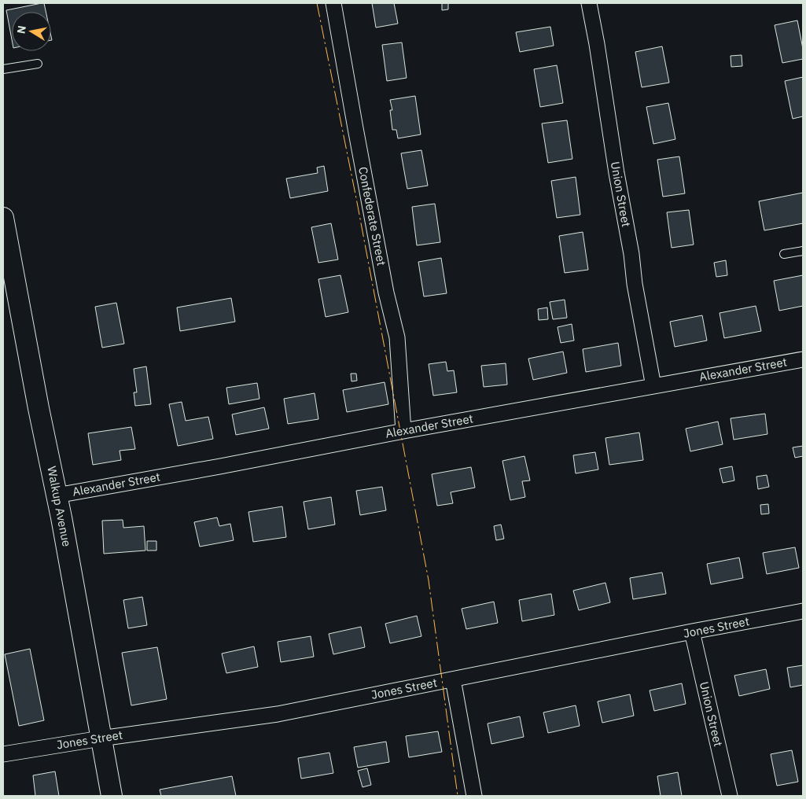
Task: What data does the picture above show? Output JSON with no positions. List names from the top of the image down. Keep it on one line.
{"streets":{"street":["Union Street","Confederate Street","Alexander Street","Walkup Avenue","Jones Street"]},"crossings":[["Union Street","Alexander Street"],["Union Street","Jones Street"],["Confederate Street","Alexander Street"],["Alexander Street","Walkup Avenue"],["Walkup Avenue","Jones Street"]],"north":"left"}
